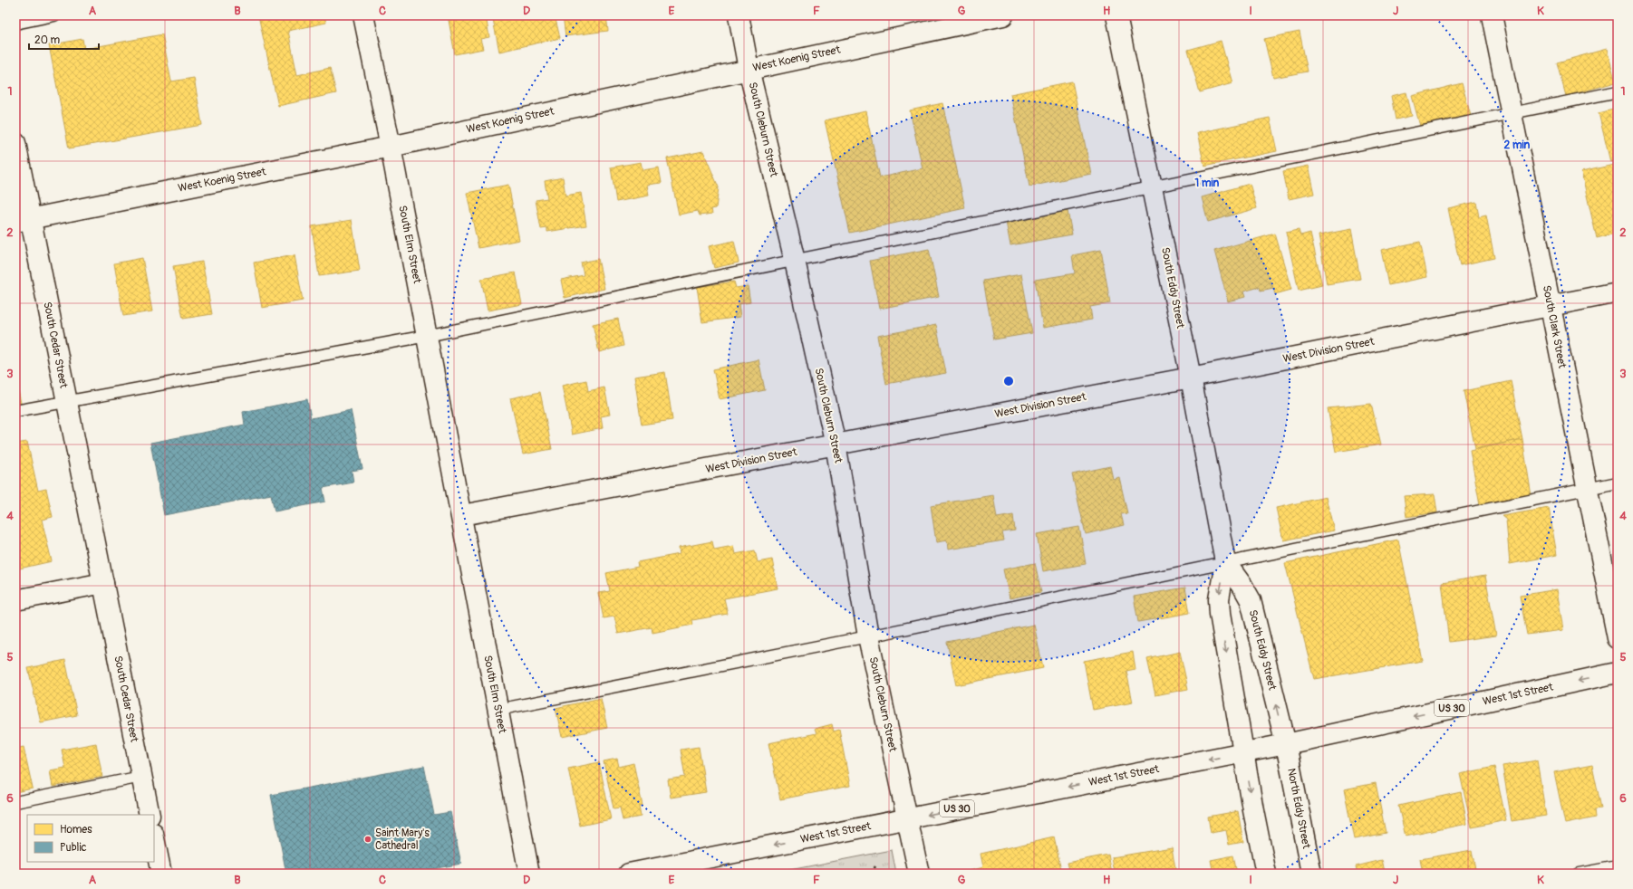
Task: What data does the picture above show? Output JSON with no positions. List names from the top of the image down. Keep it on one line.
{"streets":{"main road":["West Koenig Street","South Cleburn Street","South Elm Street","South Eddy Street","South Clark Street","South Cedar Street","West Division Street","West 1st Street","US 30","North Eddy Street"]},"crossings":[["West Koenig Street","South Cleburn Street"],["West Koenig Street","South Elm Street"],["West Koenig Street","South Cedar Street"],["South Cleburn Street","West Division Street"],["South Cleburn Street","West 1st Street"],["South Elm Street","West Division Street"],["South Eddy Street","West Division Street"],["South Eddy Street","West 1st Street"],["South Eddy Street","North Eddy Street"],["South Clark Street","West Division Street"],["West 1st Street","North Eddy Street"]],"one_way":["West 1st Street"],"places":["Saint Mary's Cathedral"],"legend":["Homes","Public"],"scale_bar":"20 m","grid":{"columns":["A","B","C","D","E","F","G","H","I","J","K"],"rows":["1","2","3","4","5","6"]},"rings":["2 min","1 min"]}
